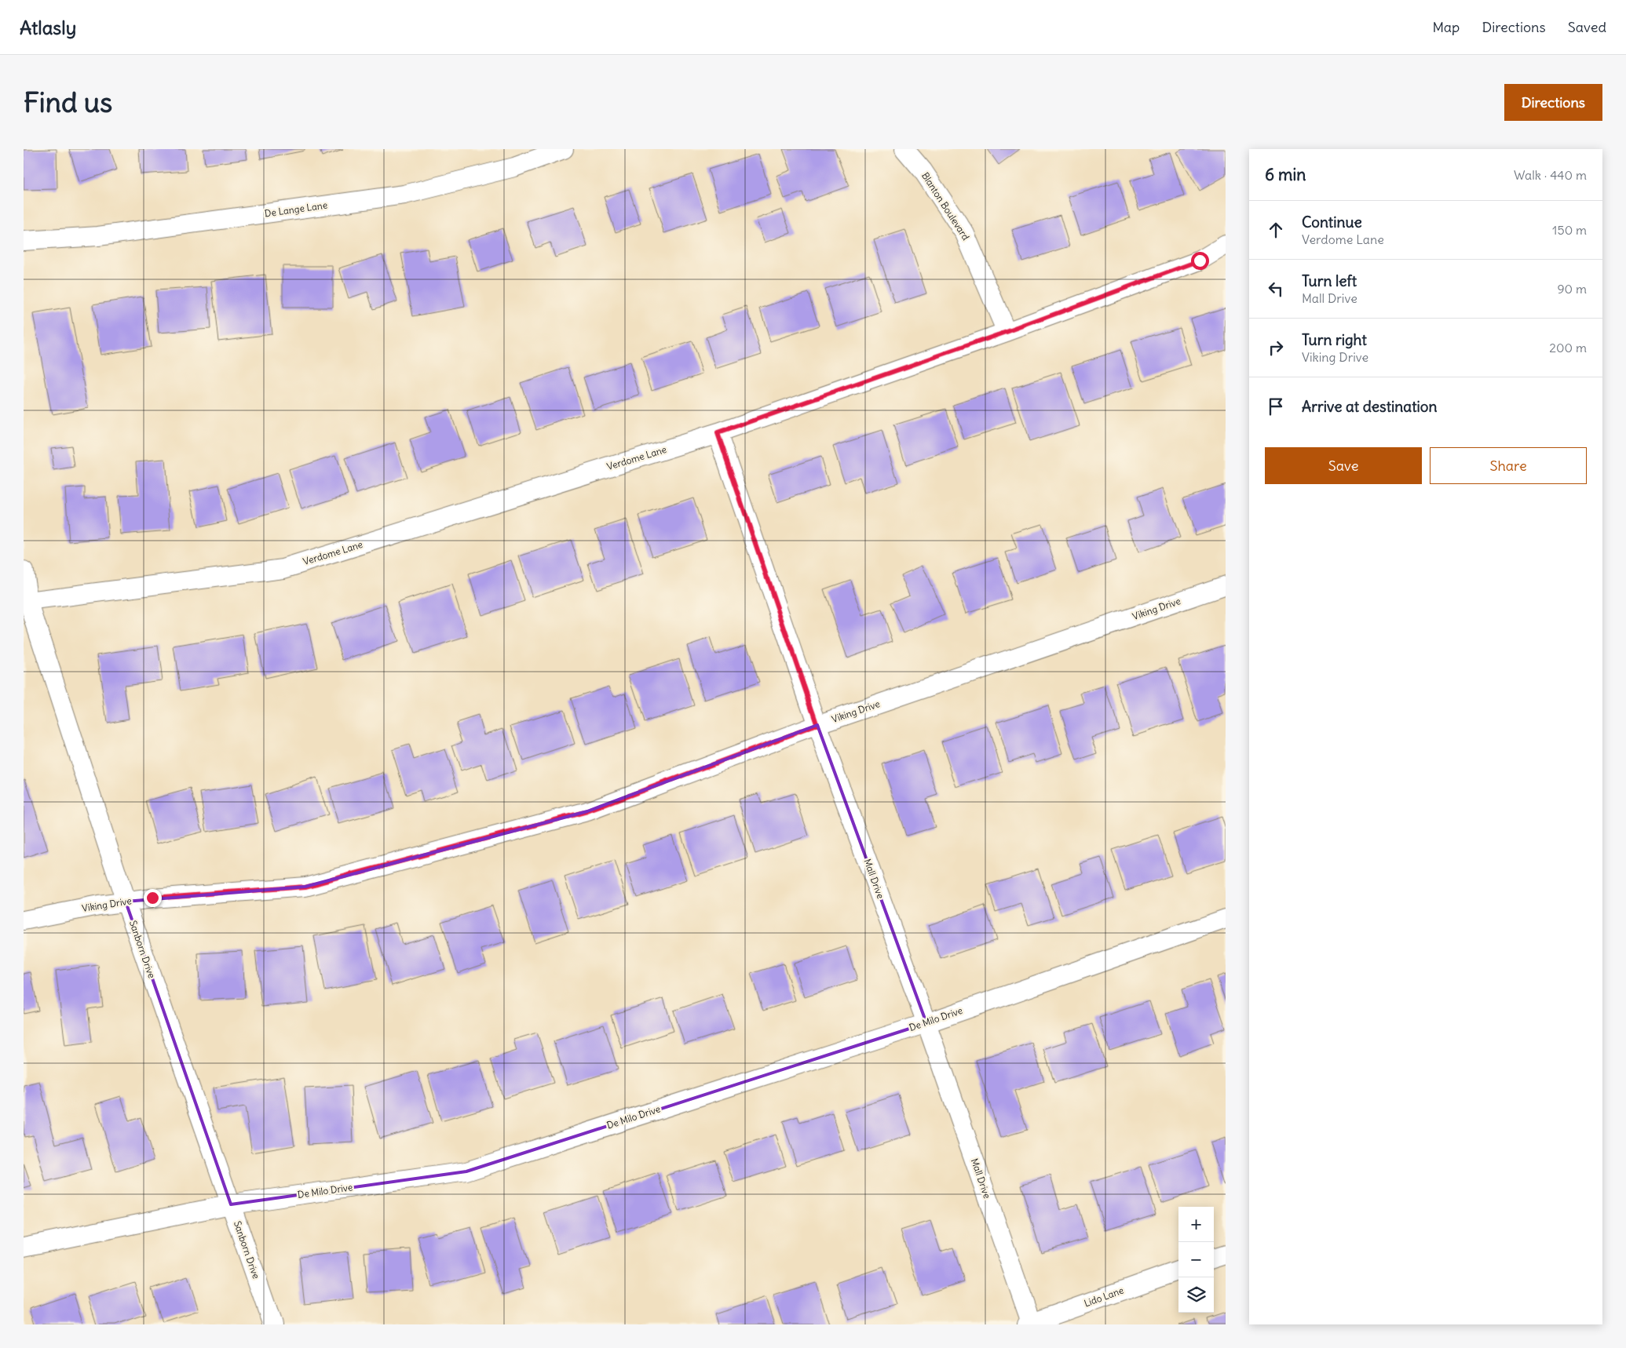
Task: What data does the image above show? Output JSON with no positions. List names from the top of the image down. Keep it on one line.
{"streets":{"street":["Blanton Boulevard","De Lange Lane","Verdome Lane","Viking Drive","Mall Drive","Sanborn Drive","De Milo Drive","Lido Lane"]},"crossings":[["Blanton Boulevard","Verdome Lane"],["Verdome Lane","Mall Drive"],["Verdome Lane","Sanborn Drive"],["Viking Drive","Mall Drive"],["Viking Drive","Sanborn Drive"],["Mall Drive","De Milo Drive"],["Mall Drive","Lido Lane"],["Sanborn Drive","De Milo Drive"]],"page":{"header":"Atlasly","nav":["Map","Directions","Saved"],"buttons":["Directions",["Save","Share"]],"title":"Find us","heading":["6 min","Walk · 440 m"],"list":[["Continue","Verdome Lane","150 m"],["Turn left","Mall Drive","90 m"],["Turn right","Viking Drive","200 m"],"Arrive at destination"],"map_buttons":["+","−"]}}
